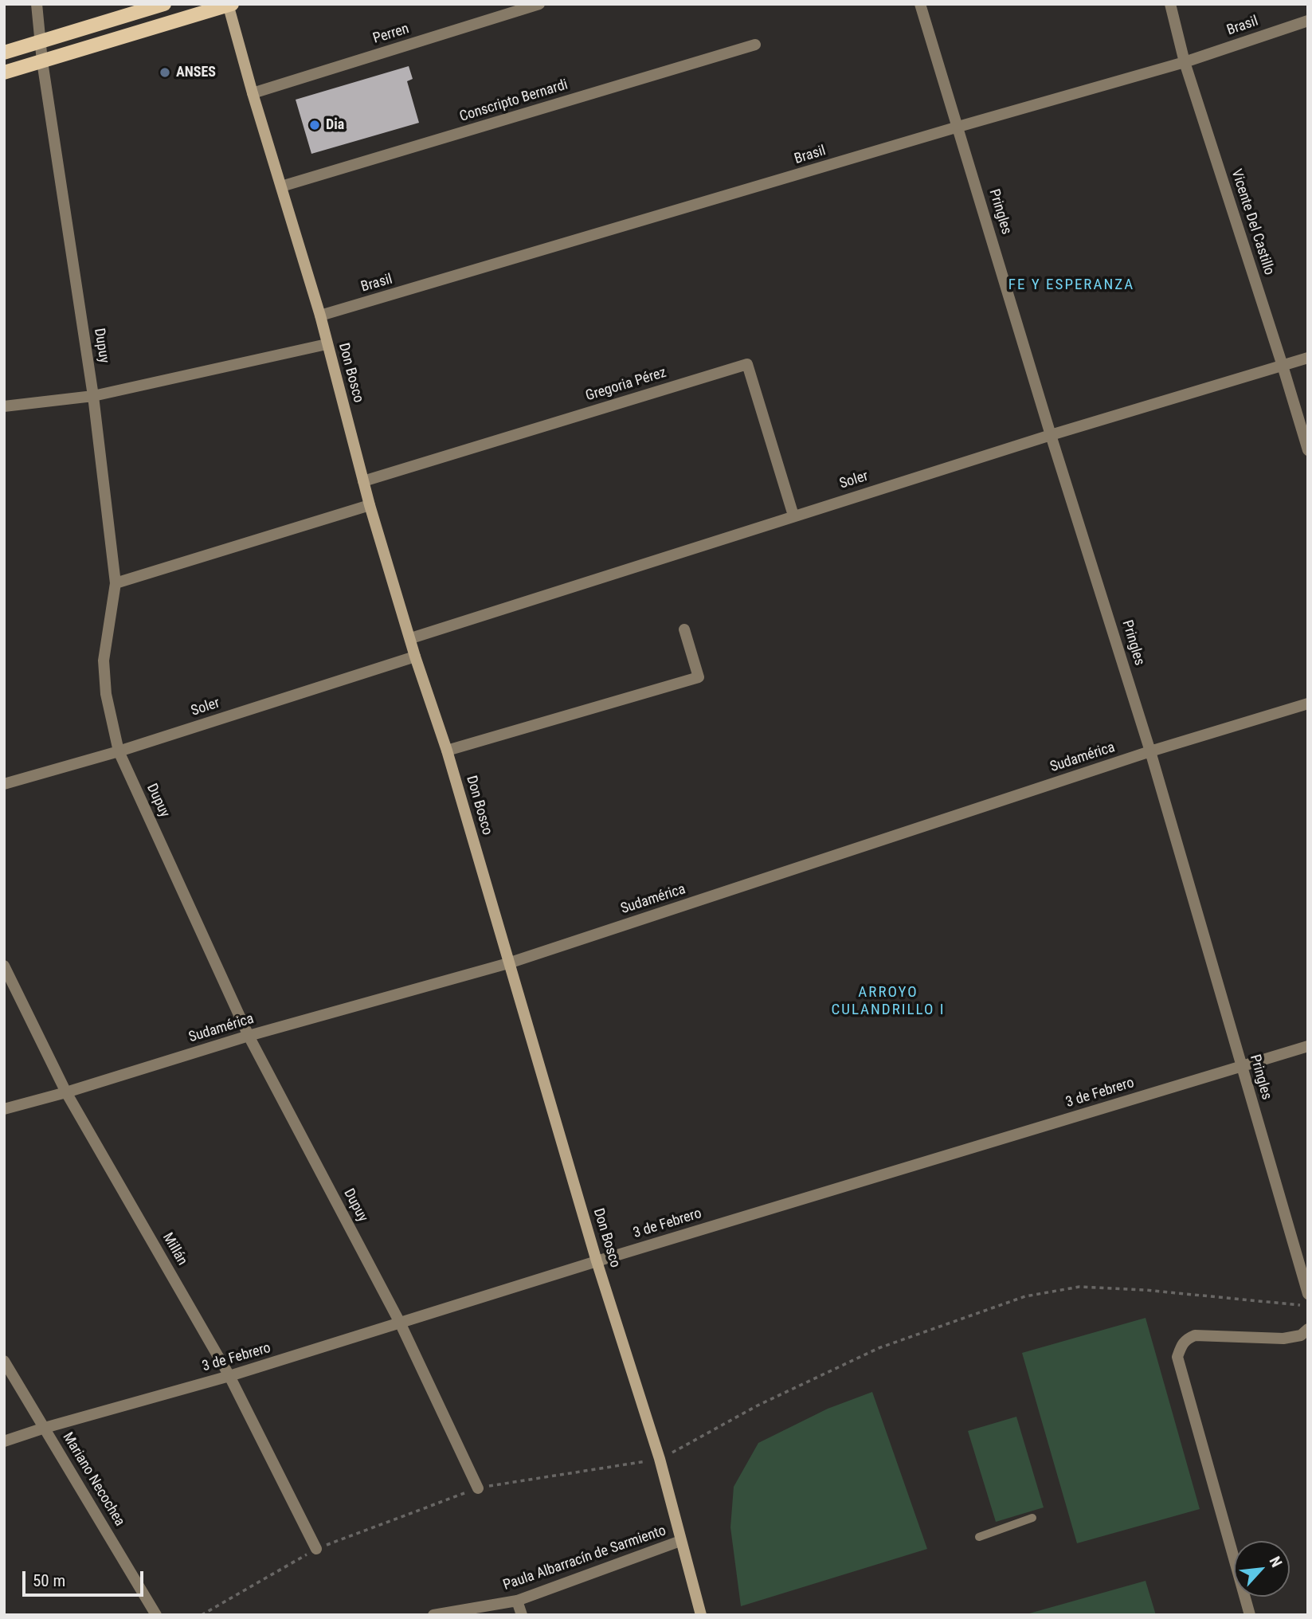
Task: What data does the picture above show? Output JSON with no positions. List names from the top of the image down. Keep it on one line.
{"streets":{"main road":["Don Bosco"],"street":["Brasil","Perren","Conscripto Bernardi","Pringles","Vicente Del Castillo","Dupuy","Gregoria Pérez","Soler","Sudamérica","3 de Febrero","Millán","Mariano Necochea","Paula Albarracín de Sarmiento"]},"crossings":[["Brasil","Pringles"],["Brasil","Vicente Del Castillo"],["Brasil","Don Bosco"],["Perren","Don Bosco"],["Conscripto Bernardi","Don Bosco"],["Pringles","Soler"],["Pringles","Sudamérica"],["Pringles","3 de Febrero"],["Vicente Del Castillo","Soler"],["Dupuy","Soler"],["Dupuy","Sudamérica"],["Dupuy","3 de Febrero"],["Don Bosco","Gregoria Pérez"],["Don Bosco","Soler"],["Don Bosco","Sudamérica"],["Don Bosco","3 de Febrero"],["Don Bosco","Paula Albarracín de Sarmiento"],["Gregoria Pérez","Soler"],["Sudamérica","Millán"],["3 de Febrero","Millán"],["3 de Febrero","Mariano Necochea"]],"districts":["FE Y ESPERANZA","ARROYO CULANDRILLO I"],"places":["ANSES","Dia"],"scale_bar":"50 m","north":"top right"}
